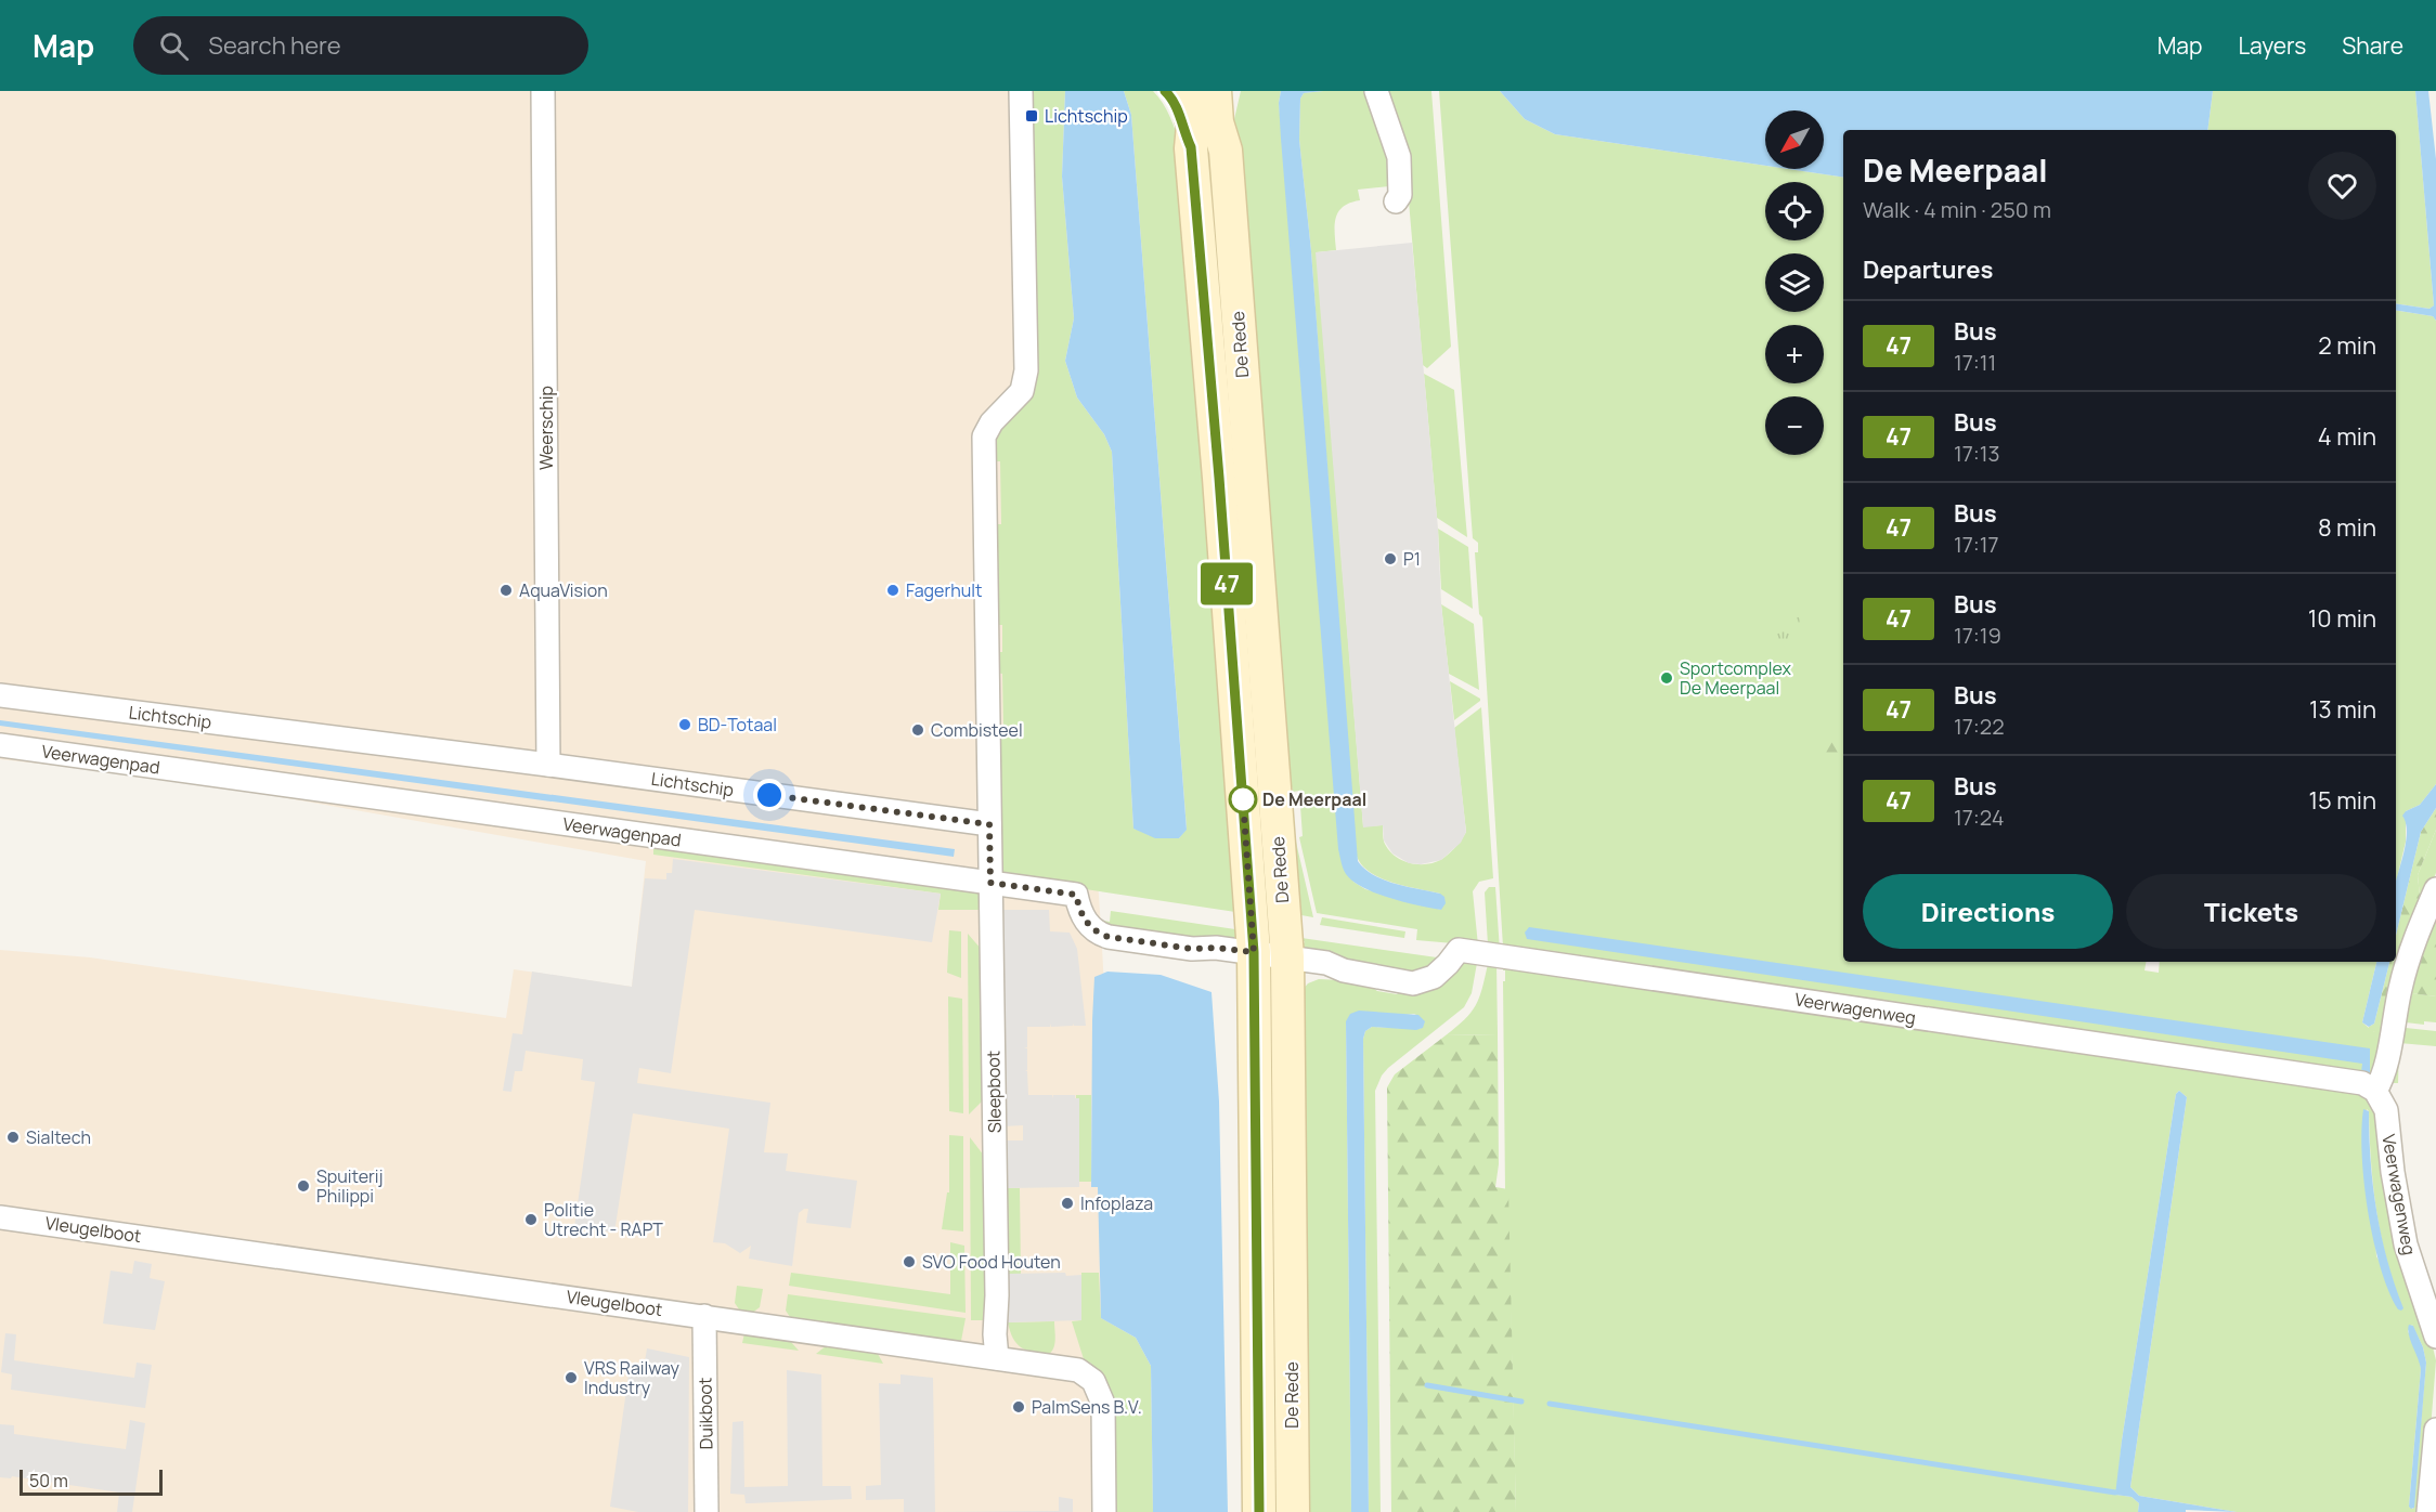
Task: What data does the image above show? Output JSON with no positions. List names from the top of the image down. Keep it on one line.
{"streets":{"main road":["De Rede"],"street":["Weerschip","Lichtschip","Veerwagenpad","Veerwagenweg","Sleepboot","Vleugelboot","Duikboot"]},"crossings":[["De Rede","Veerwagenpad"],["De Rede","Veerwagenweg"],["Weerschip","Lichtschip"],["Lichtschip","Sleepboot"],["Veerwagenpad","Veerwagenweg"],["Veerwagenpad","Sleepboot"],["Sleepboot","Vleugelboot"],["Vleugelboot","Duikboot"]],"places":{"transit":["Lichtschip"],"other":["P1","AquaVision","Fagerhult","Sportcomplex De Meerpaal","BD-Totaal","Combisteel","De Meerpaal","Sialtech","Spuiterij Philippi","Infoplaza","Politie Utrecht - RAPT","SVO Food Houten","VRS Railway Industry","PalmSens B.V."]},"lines":["bus line 47"],"scale_bar":"50 m","north":"bottom left","page":{"header":"Map","search":"Search here","nav":["Map","Layers","Share"],"on_map":"47","map_buttons":["+","−"],"heading":[["De Meerpaal","Walk · 4 min · 250 m"],"Departures"],"list":[{"mark":"47","name":"Bus","note":"17:11","value":"2 min"},{"mark":"47","name":"Bus","note":"17:13","value":"4 min"},{"mark":"47","name":"Bus","note":"17:17","value":"8 min"},{"mark":"47","name":"Bus","note":"17:19","value":"10 min"},{"mark":"47","name":"Bus","note":"17:22","value":"13 min"},{"mark":"47","name":"Bus","note":"17:24","value":"15 min"}],"buttons":["Directions","Tickets"],"scale":"50 m"}}
